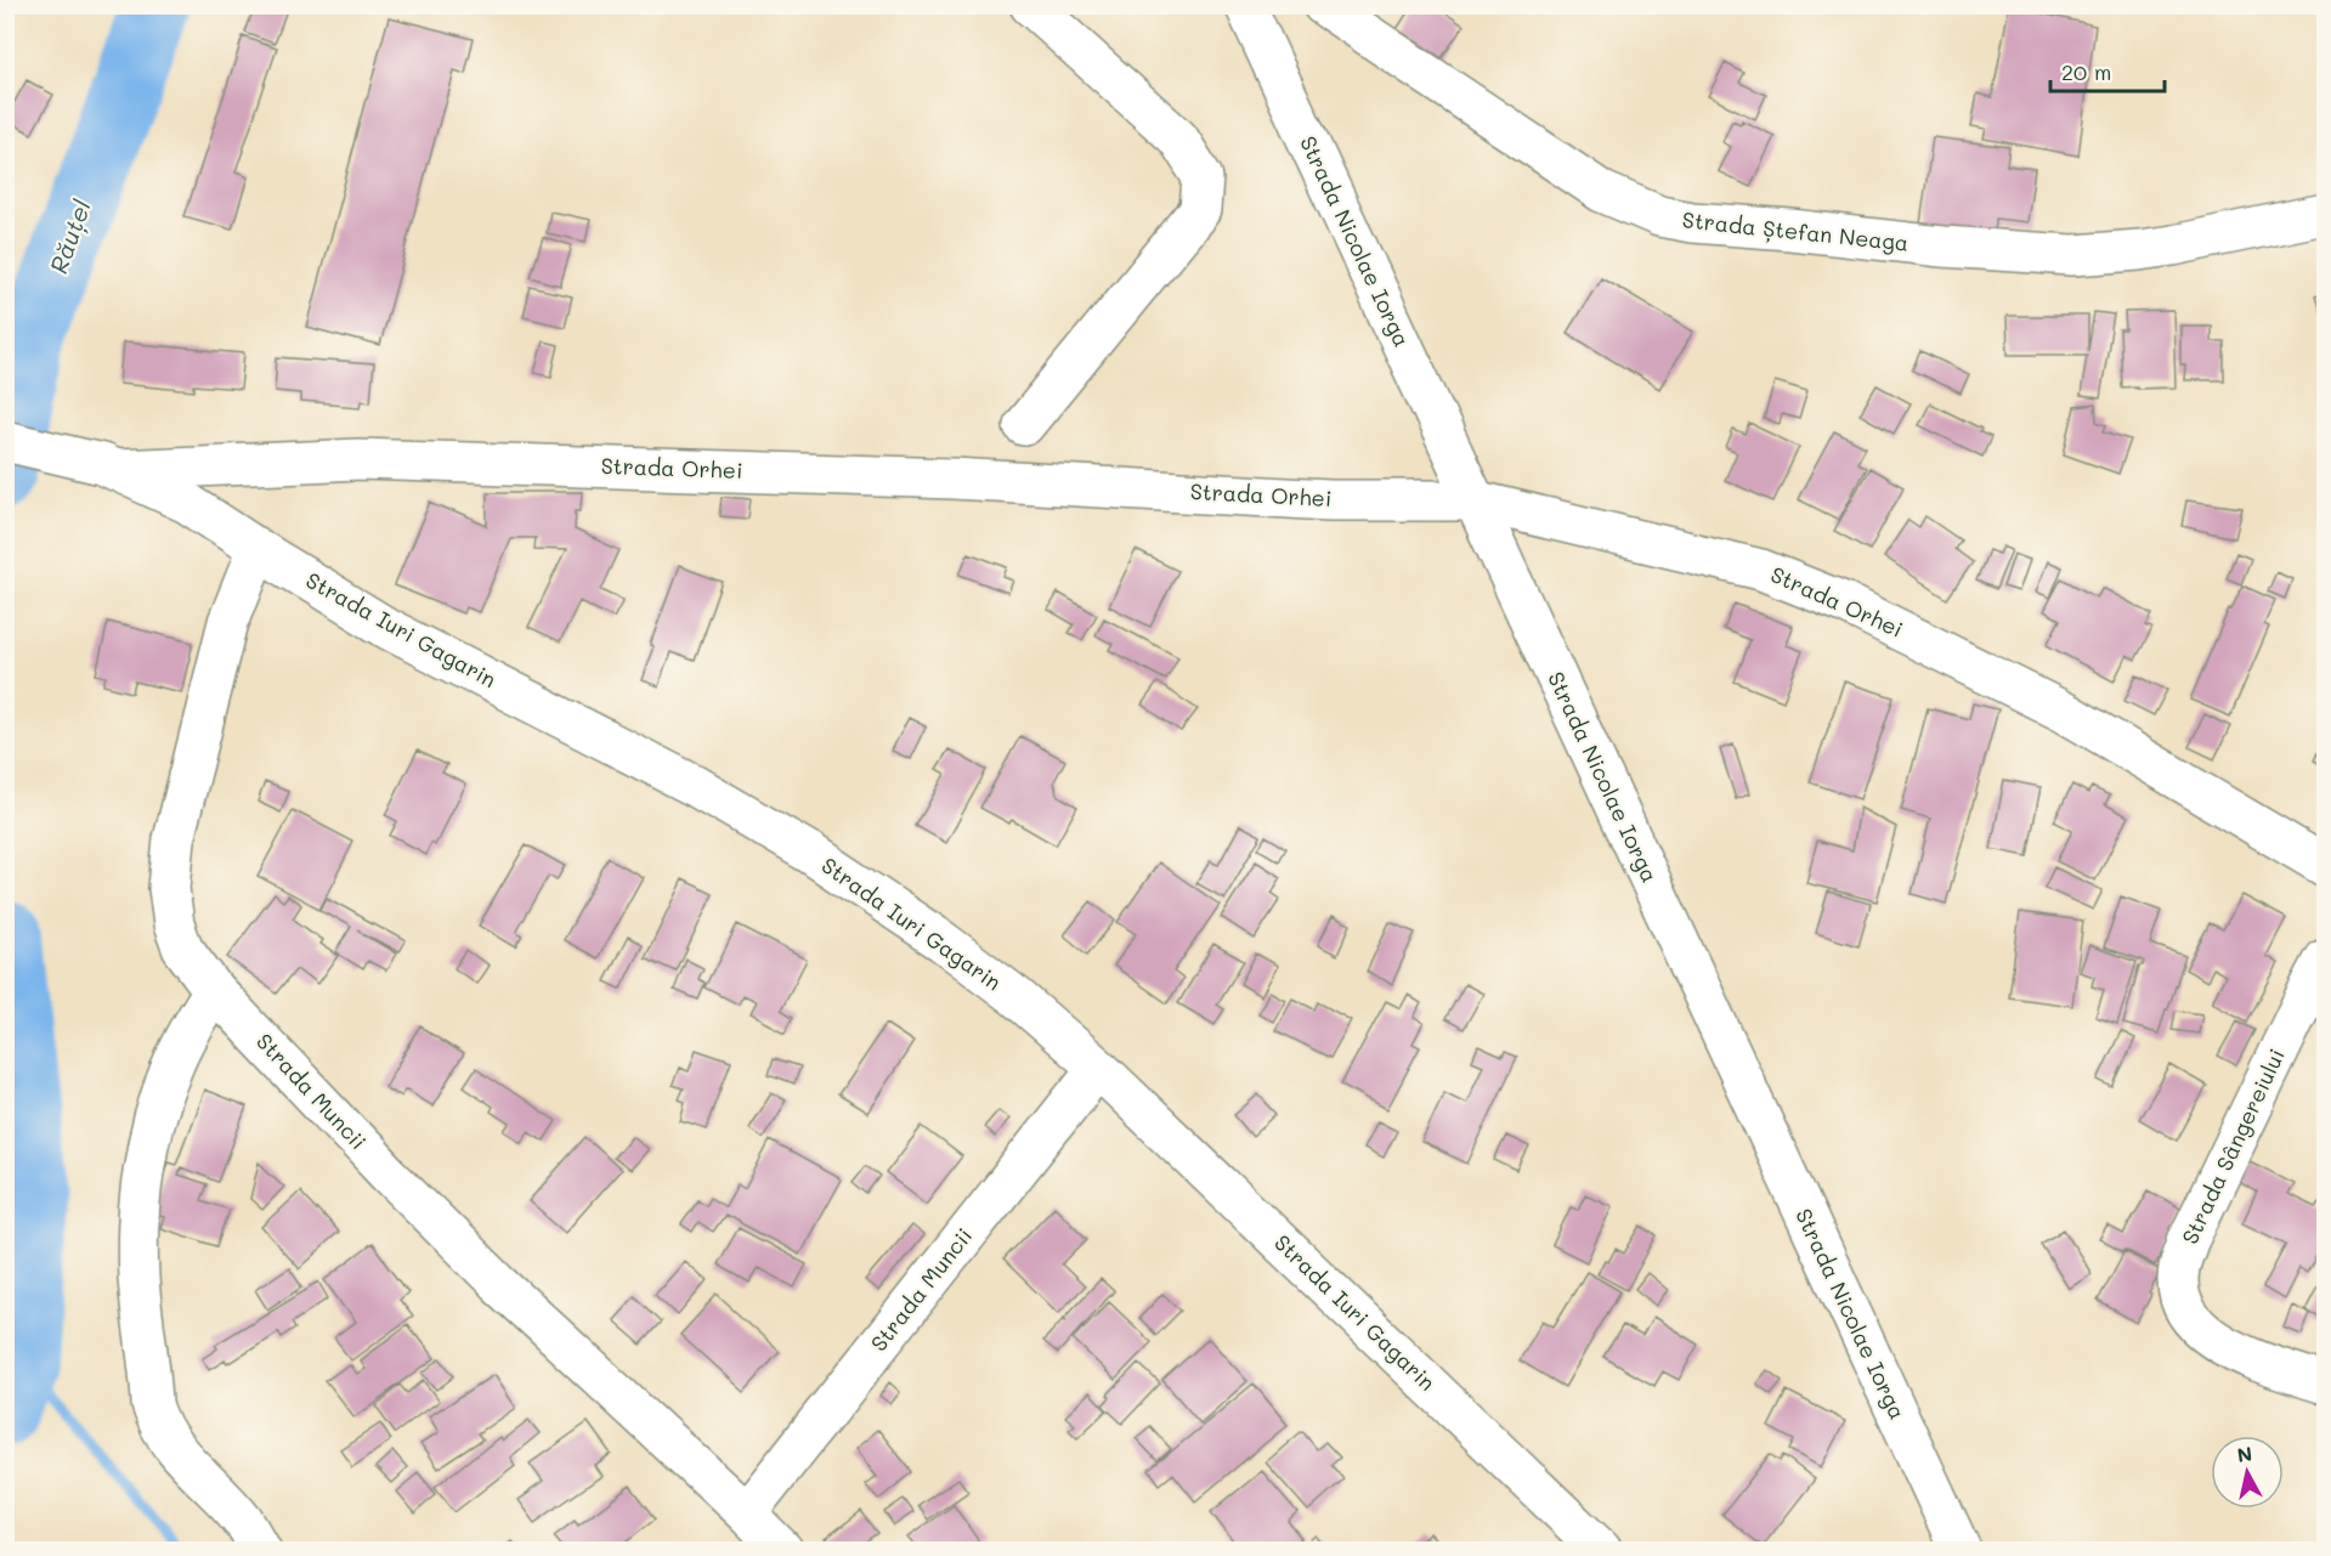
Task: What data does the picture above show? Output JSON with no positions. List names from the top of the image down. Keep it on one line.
{"streets":{"street":["Strada Ștefan Neaga","Strada Nicolae Iorga","Strada Orhei","Strada Iuri Gagarin","Strada Muncii","Strada Sângereiului"]},"crossings":[["Strada Nicolae Iorga","Strada Orhei"],["Strada Orhei","Strada Iuri Gagarin"],["Strada Iuri Gagarin","Strada Muncii"]],"water":["Răuțel"],"scale_bar":"20 m","north":"top"}
